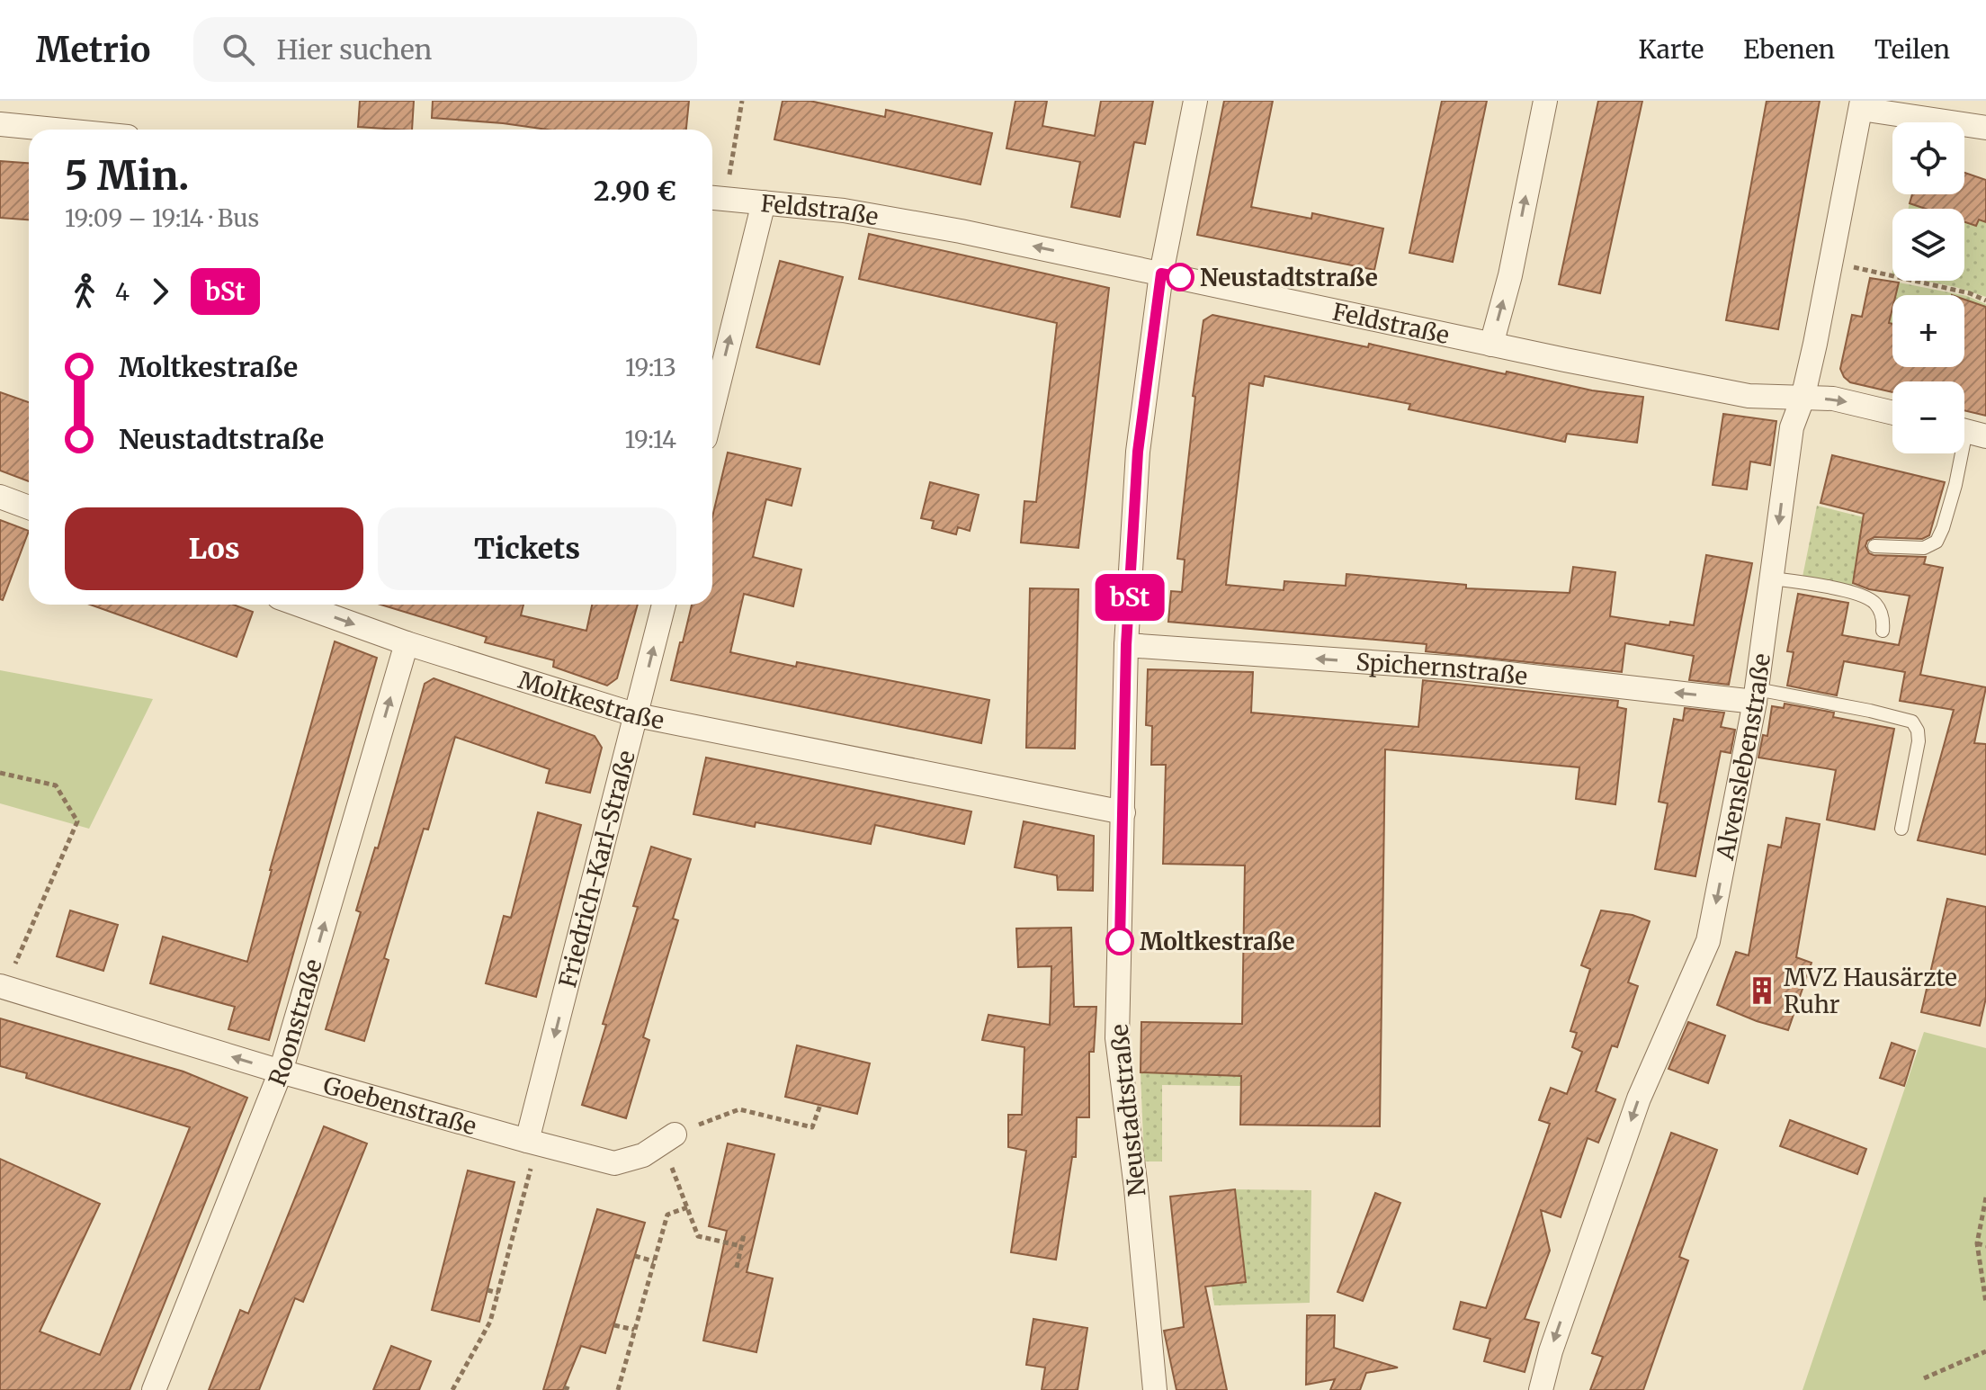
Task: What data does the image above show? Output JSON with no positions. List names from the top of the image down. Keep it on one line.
{"streets":{"street":["Feldstraße","Spichernstraße","Moltkestraße","Alvenslebenstraße","Friedrich-Karl-Straße","Roonstraße","Goebenstraße","Neustadtstraße"]},"crossings":[["Feldstraße","Alvenslebenstraße"],["Feldstraße","Neustadtstraße"],["Spichernstraße","Alvenslebenstraße"],["Spichernstraße","Neustadtstraße"],["Moltkestraße","Friedrich-Karl-Straße"],["Moltkestraße","Roonstraße"],["Moltkestraße","Neustadtstraße"],["Friedrich-Karl-Straße","Goebenstraße"],["Roonstraße","Goebenstraße"]],"one_way":["Spichernstraße","Alvenslebenstraße","Roonstraße","Goebenstraße"],"places":{"other":["Neustadtstraße","Moltkestraße"],"building":["MVZ Hausärzte Ruhr"]},"lines":["bus line bSt"],"page":{"header":"Metrio","search":"Hier suchen","nav":["Karte","Ebenen","Teilen"],"on_map":"bSt","map_buttons":["+","−"],"heading":["5 Min.","19:09 – 19:14 · Bus","2.90 €"],"legs":["4","bSt"],"list":[{"name":"Moltkestraße","value":"19:13"},{"name":"Neustadtstraße","value":"19:14"}],"buttons":["Los","Tickets"]}}
